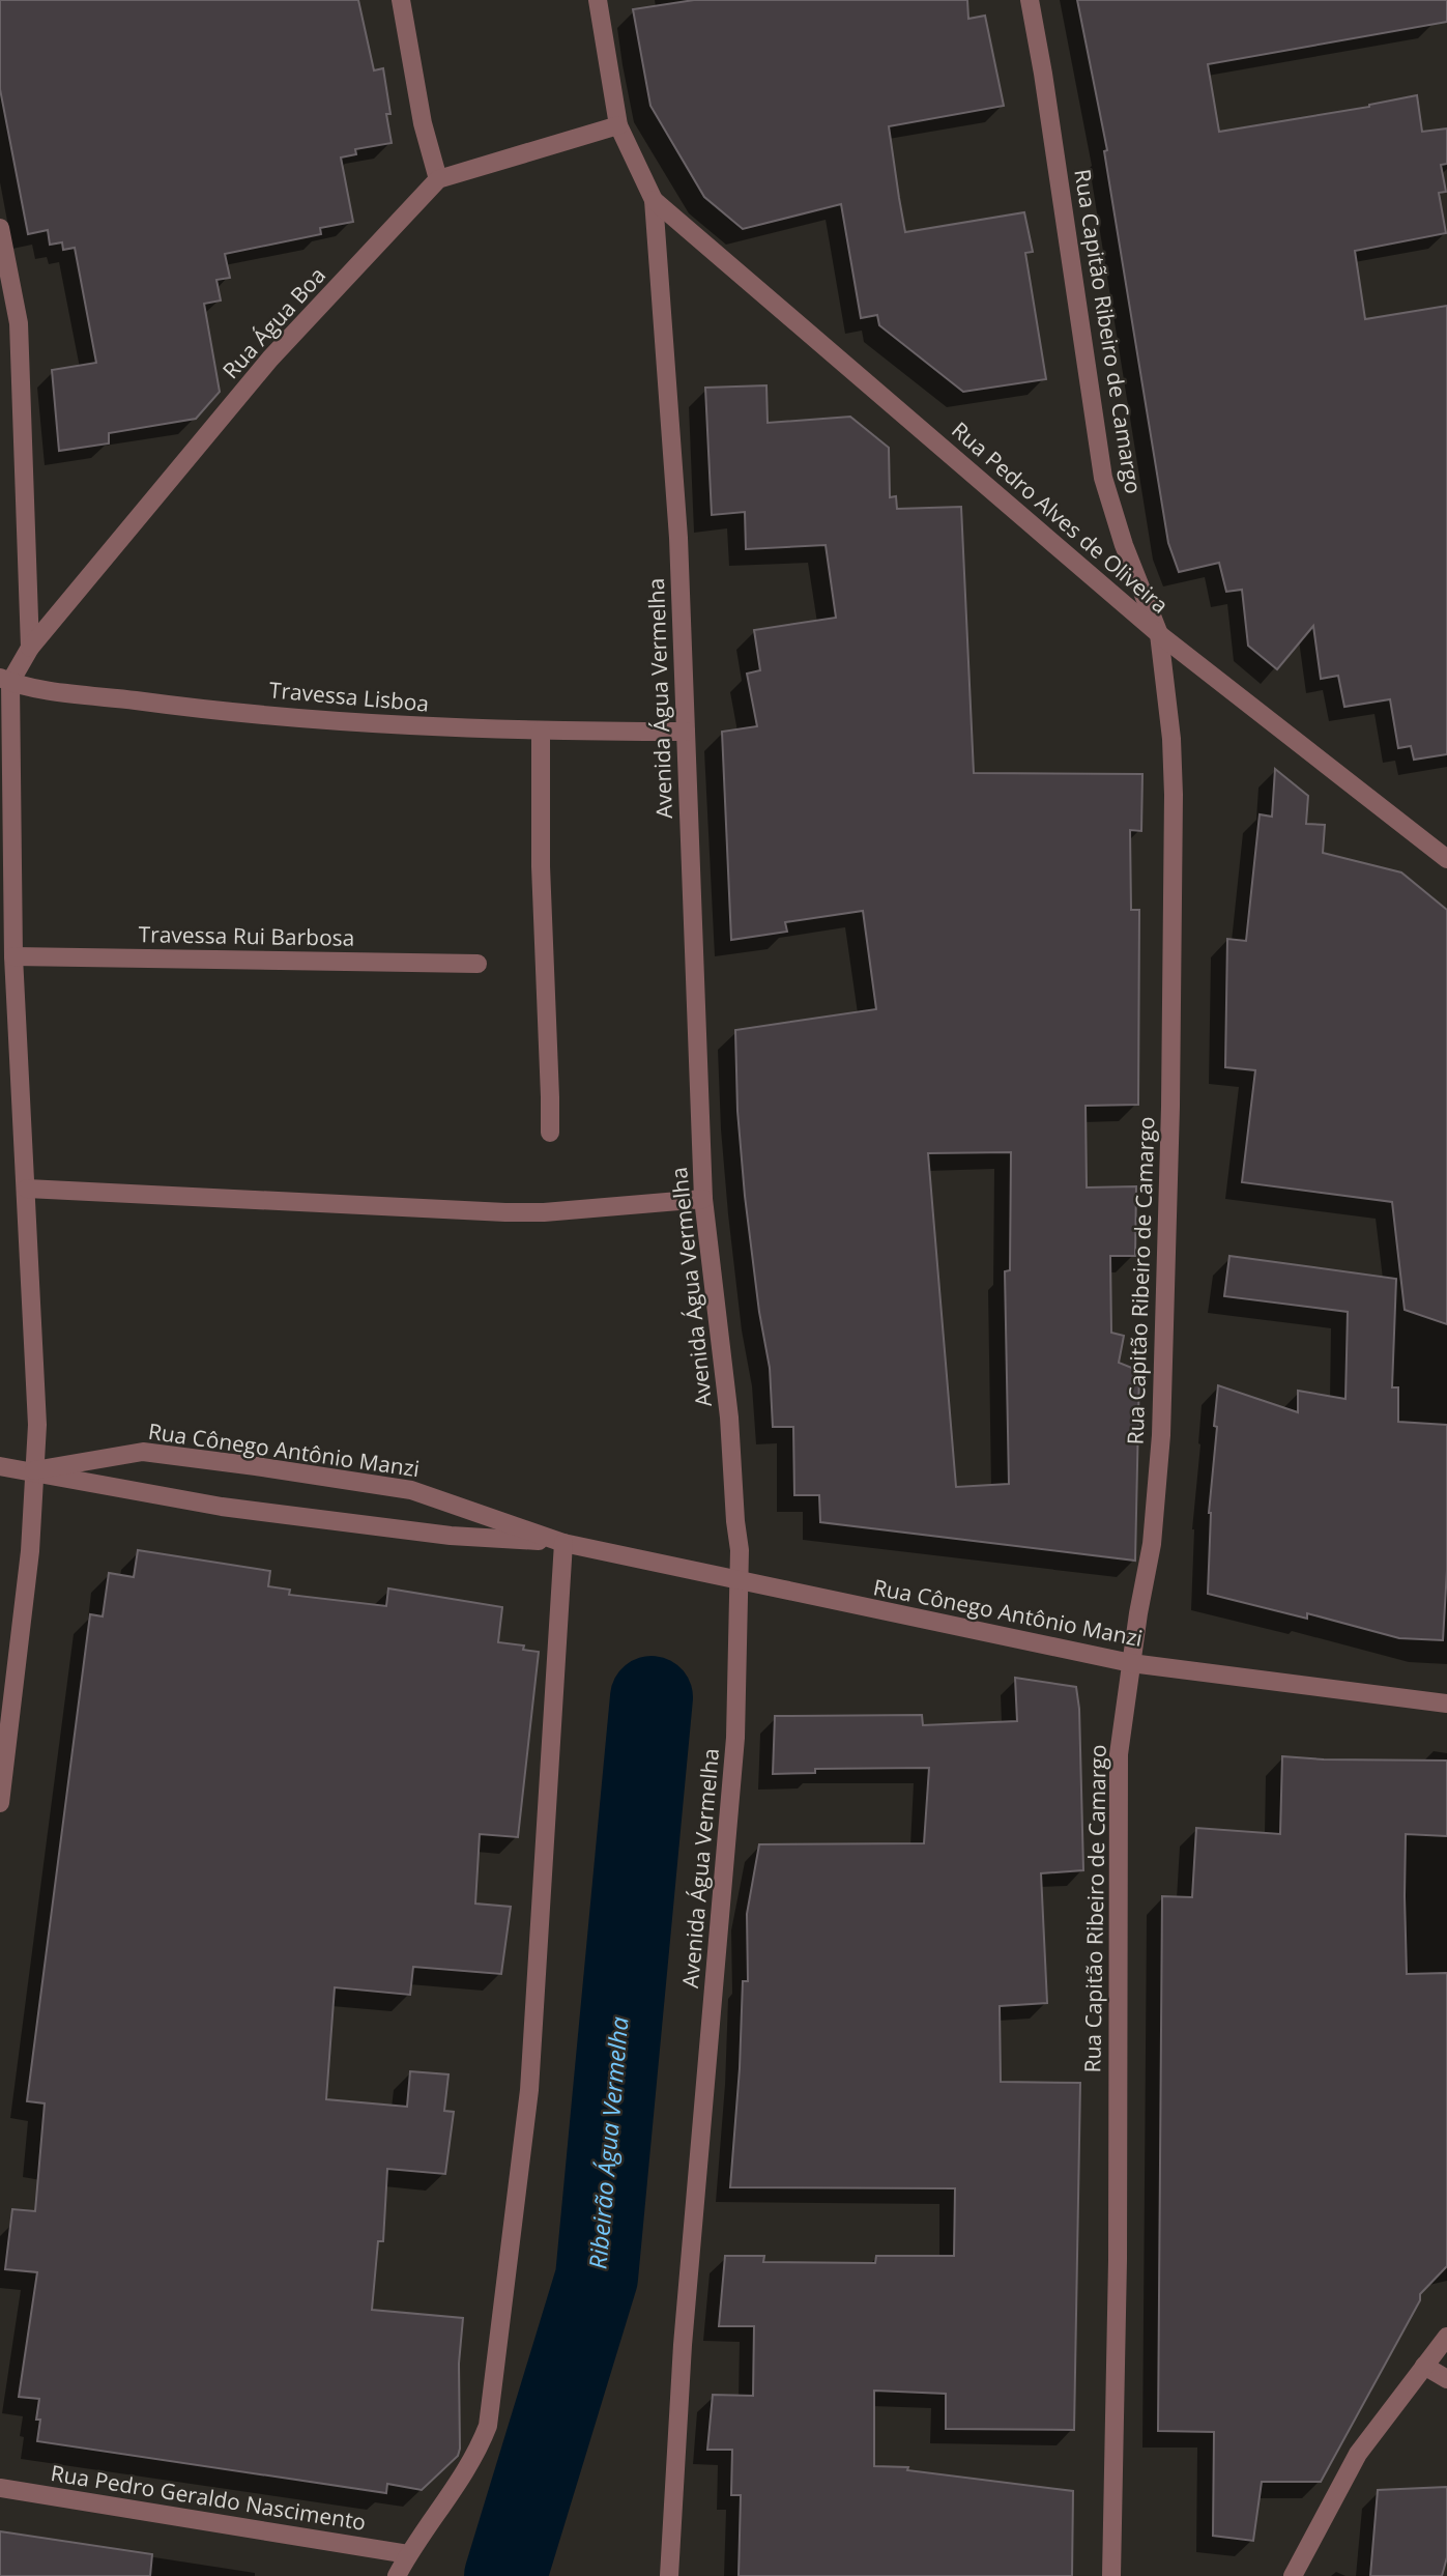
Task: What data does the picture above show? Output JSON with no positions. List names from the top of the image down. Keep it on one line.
{"streets":{"street":["Rua Água Boa","Rua Capitão Ribeiro de Camargo","Rua Pedro Alves de Oliveira","Travessa Lisboa","Avenida Água Vermelha","Travessa Rui Barbosa","Rua Cônego Antônio Manzi","Rua Pedro Geraldo Nascimento"]},"crossings":[["Rua Água Boa","Travessa Lisboa"],["Rua Água Boa","Avenida Água Vermelha"],["Rua Capitão Ribeiro de Camargo","Rua Pedro Alves de Oliveira"],["Rua Capitão Ribeiro de Camargo","Rua Cônego Antônio Manzi"],["Rua Pedro Alves de Oliveira","Avenida Água Vermelha"],["Travessa Lisboa","Avenida Água Vermelha"],["Avenida Água Vermelha","Rua Cônego Antônio Manzi"]],"water":["Ribeirão Água Vermelha"]}
